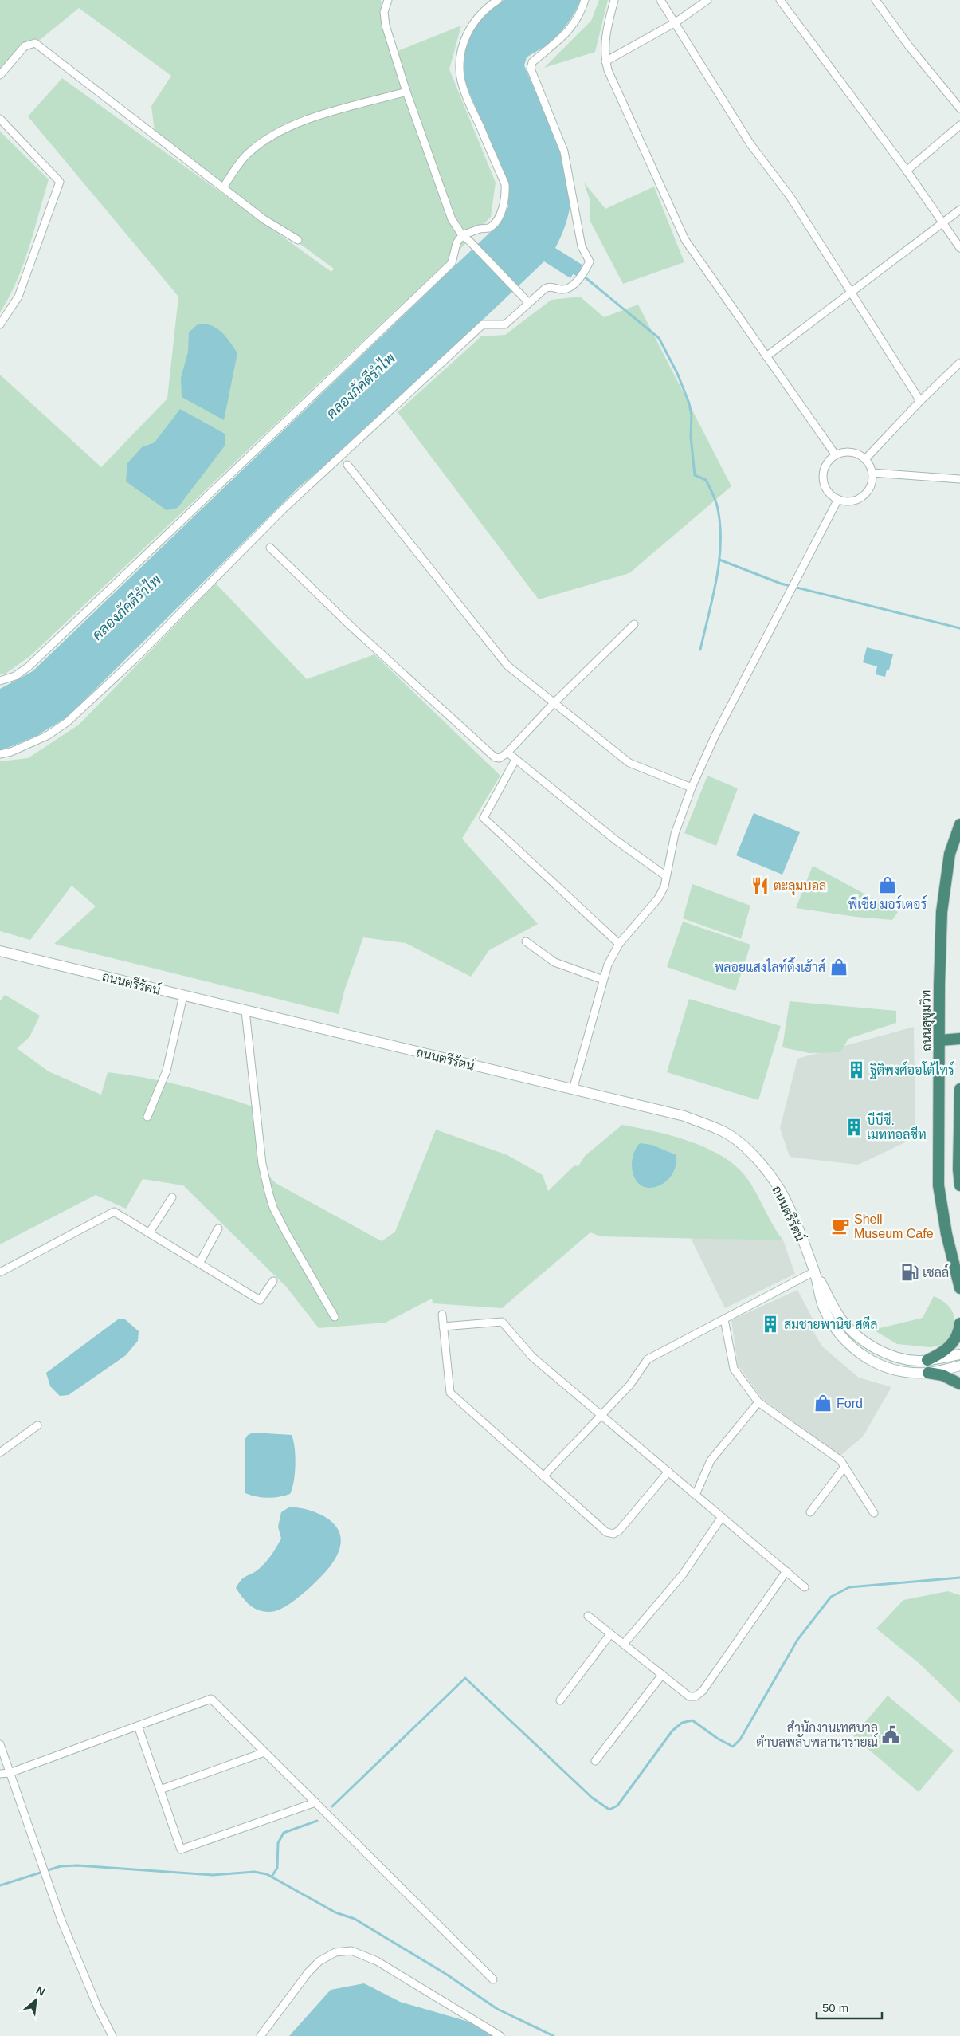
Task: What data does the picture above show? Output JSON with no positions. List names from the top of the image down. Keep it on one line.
{"streets":{"highway":["ถนนสุขุมวิท"],"main road":["ถนนตรีรัตน์"]},"water":["คลองภัคดีรำไพ"],"places":{"shop":["พีเชีย มอร์เตอร์","พลอยแสงไลท์ติ้งเฮ้าส์","Ford"],"restaurant":["ตะลุมบอล"],"building":["ฐิติพงศ์ออโต้ไทร์","บีบีซี. เมททอลชีท","สมชายพานิช สตีล"],"cafe":["Shell Museum Cafe"],"fuel station":["เชลล์"],"public building":["สำนักงานเทศบาล ตำบลพลับพลานารายณ์"]},"scale_bar":"50 m","north":"top right"}
